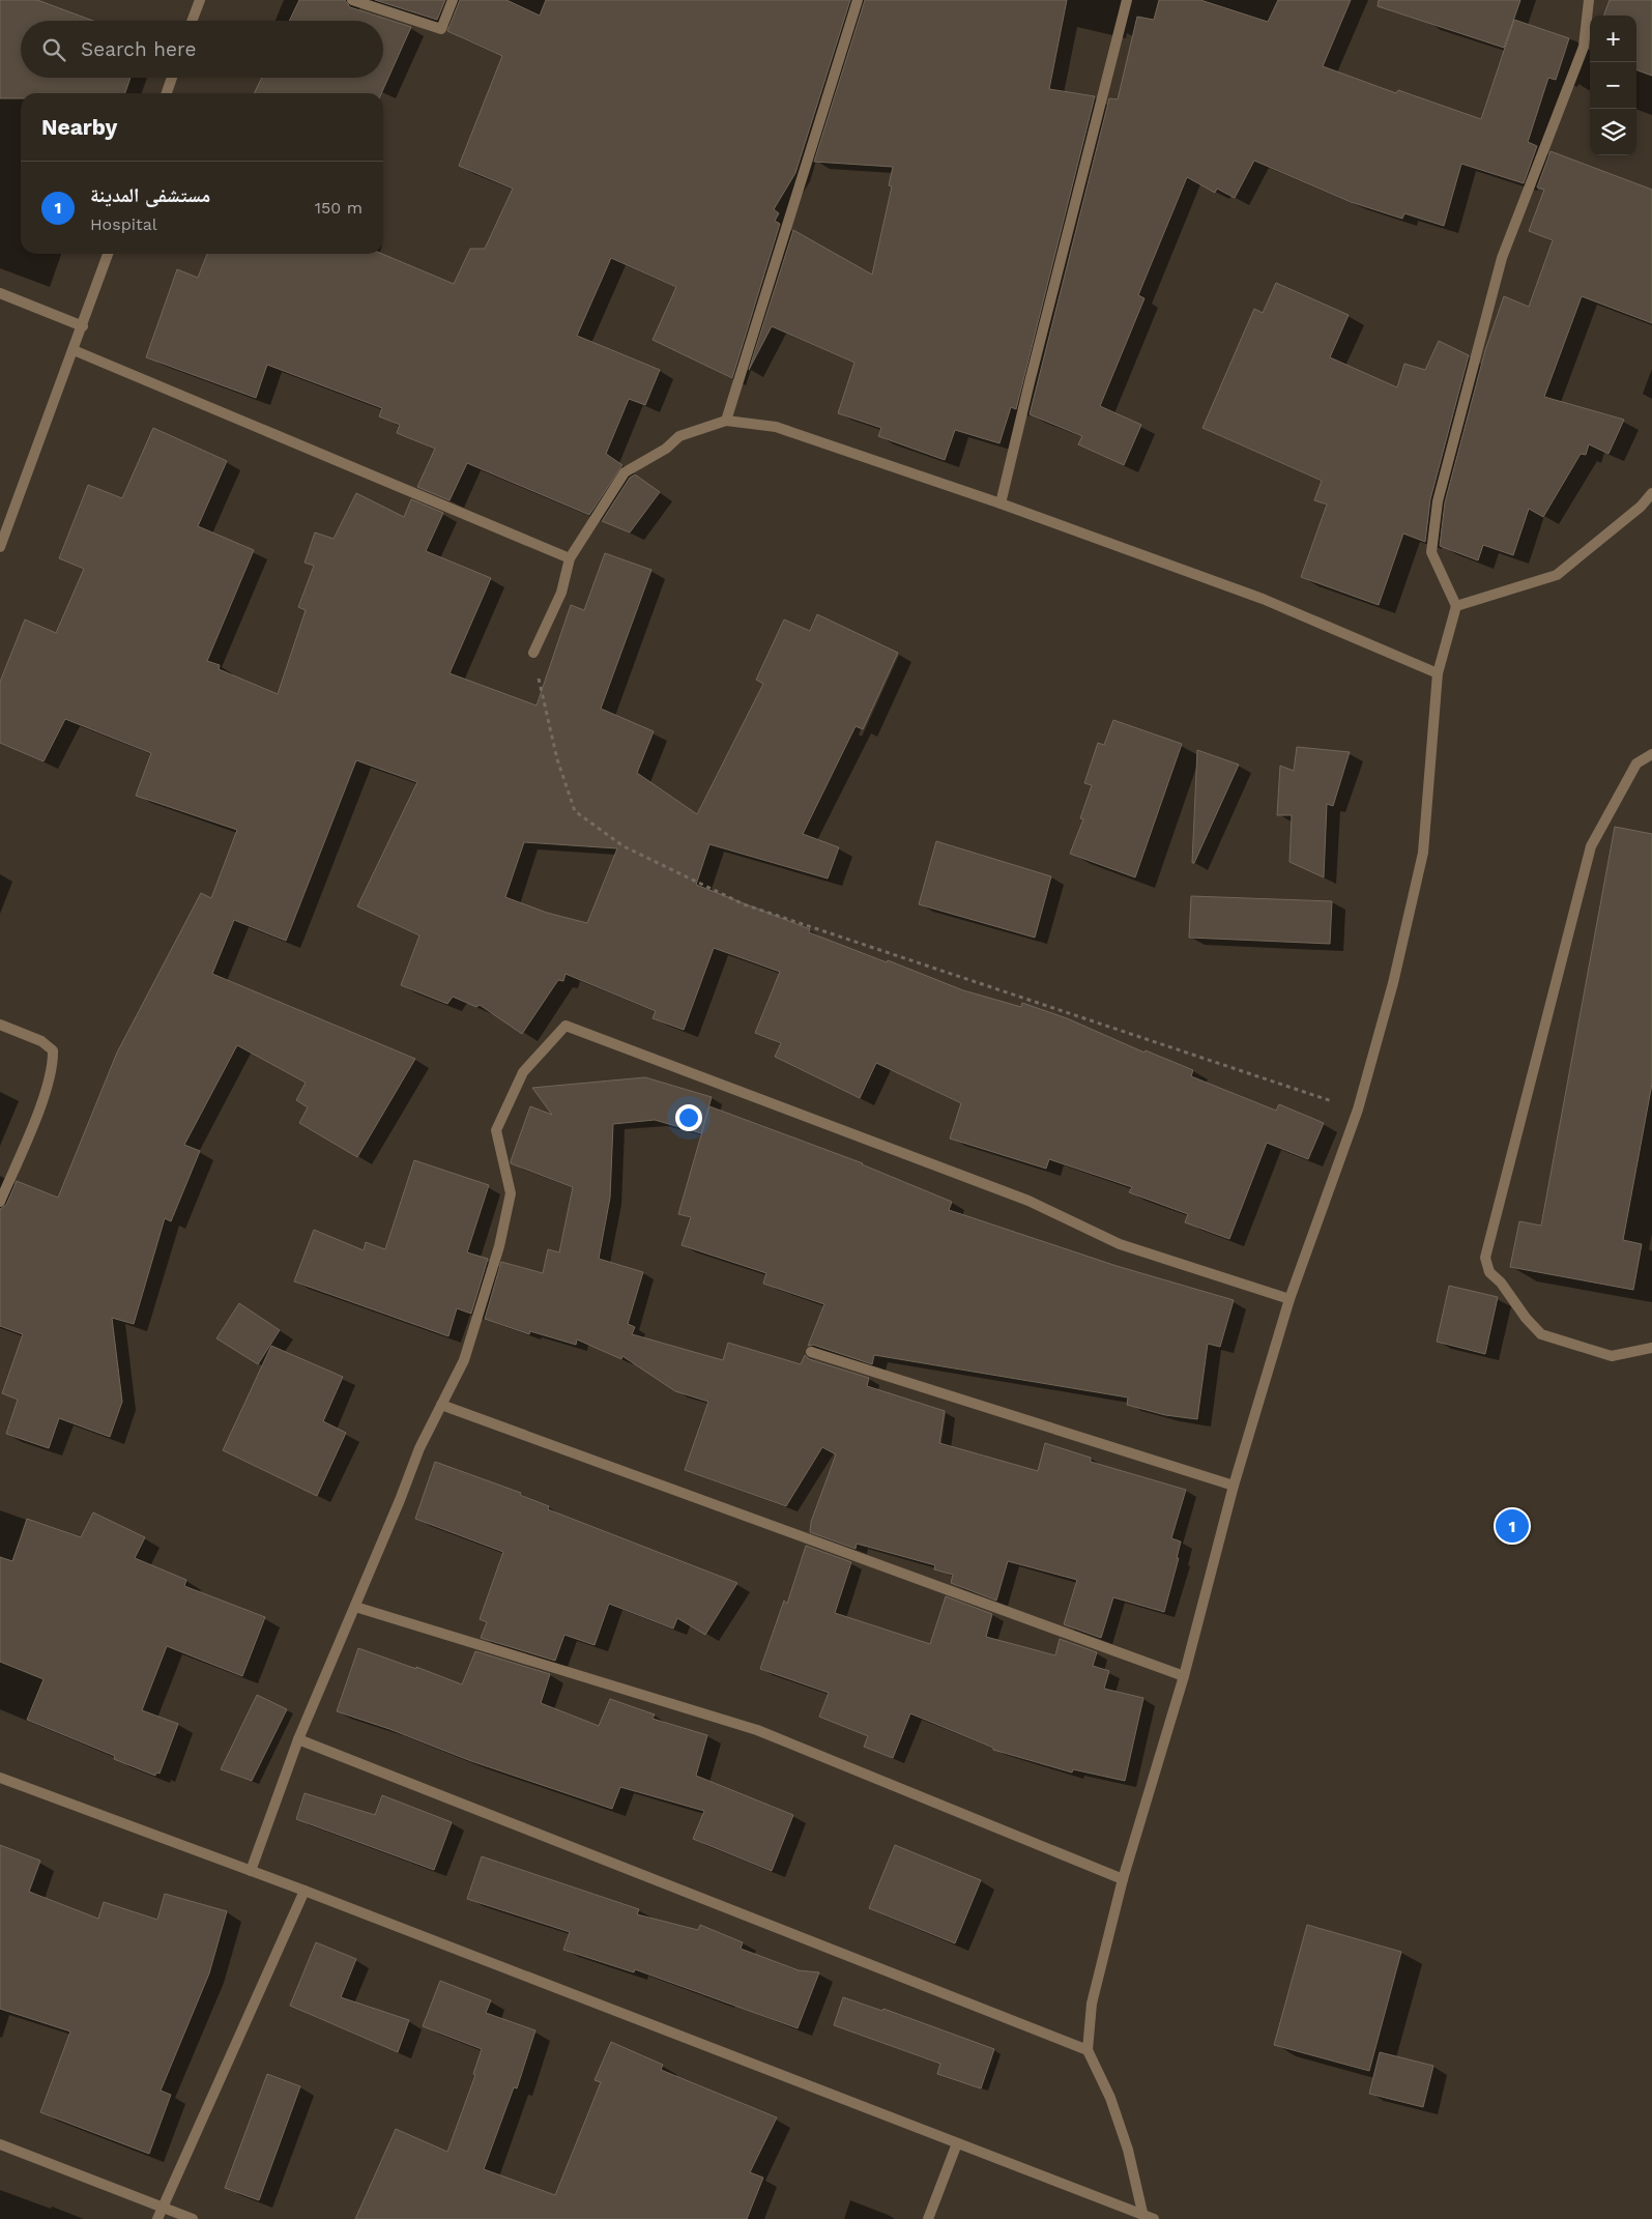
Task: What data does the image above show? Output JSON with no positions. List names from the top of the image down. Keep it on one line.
{"page":{"map_buttons":["+","−"],"search":"Search here","heading":"Nearby","list":[{"mark":"1","name":"مستشفى المدينة","note":"Hospital","value":"150 m"}],"pins":"1"}}
